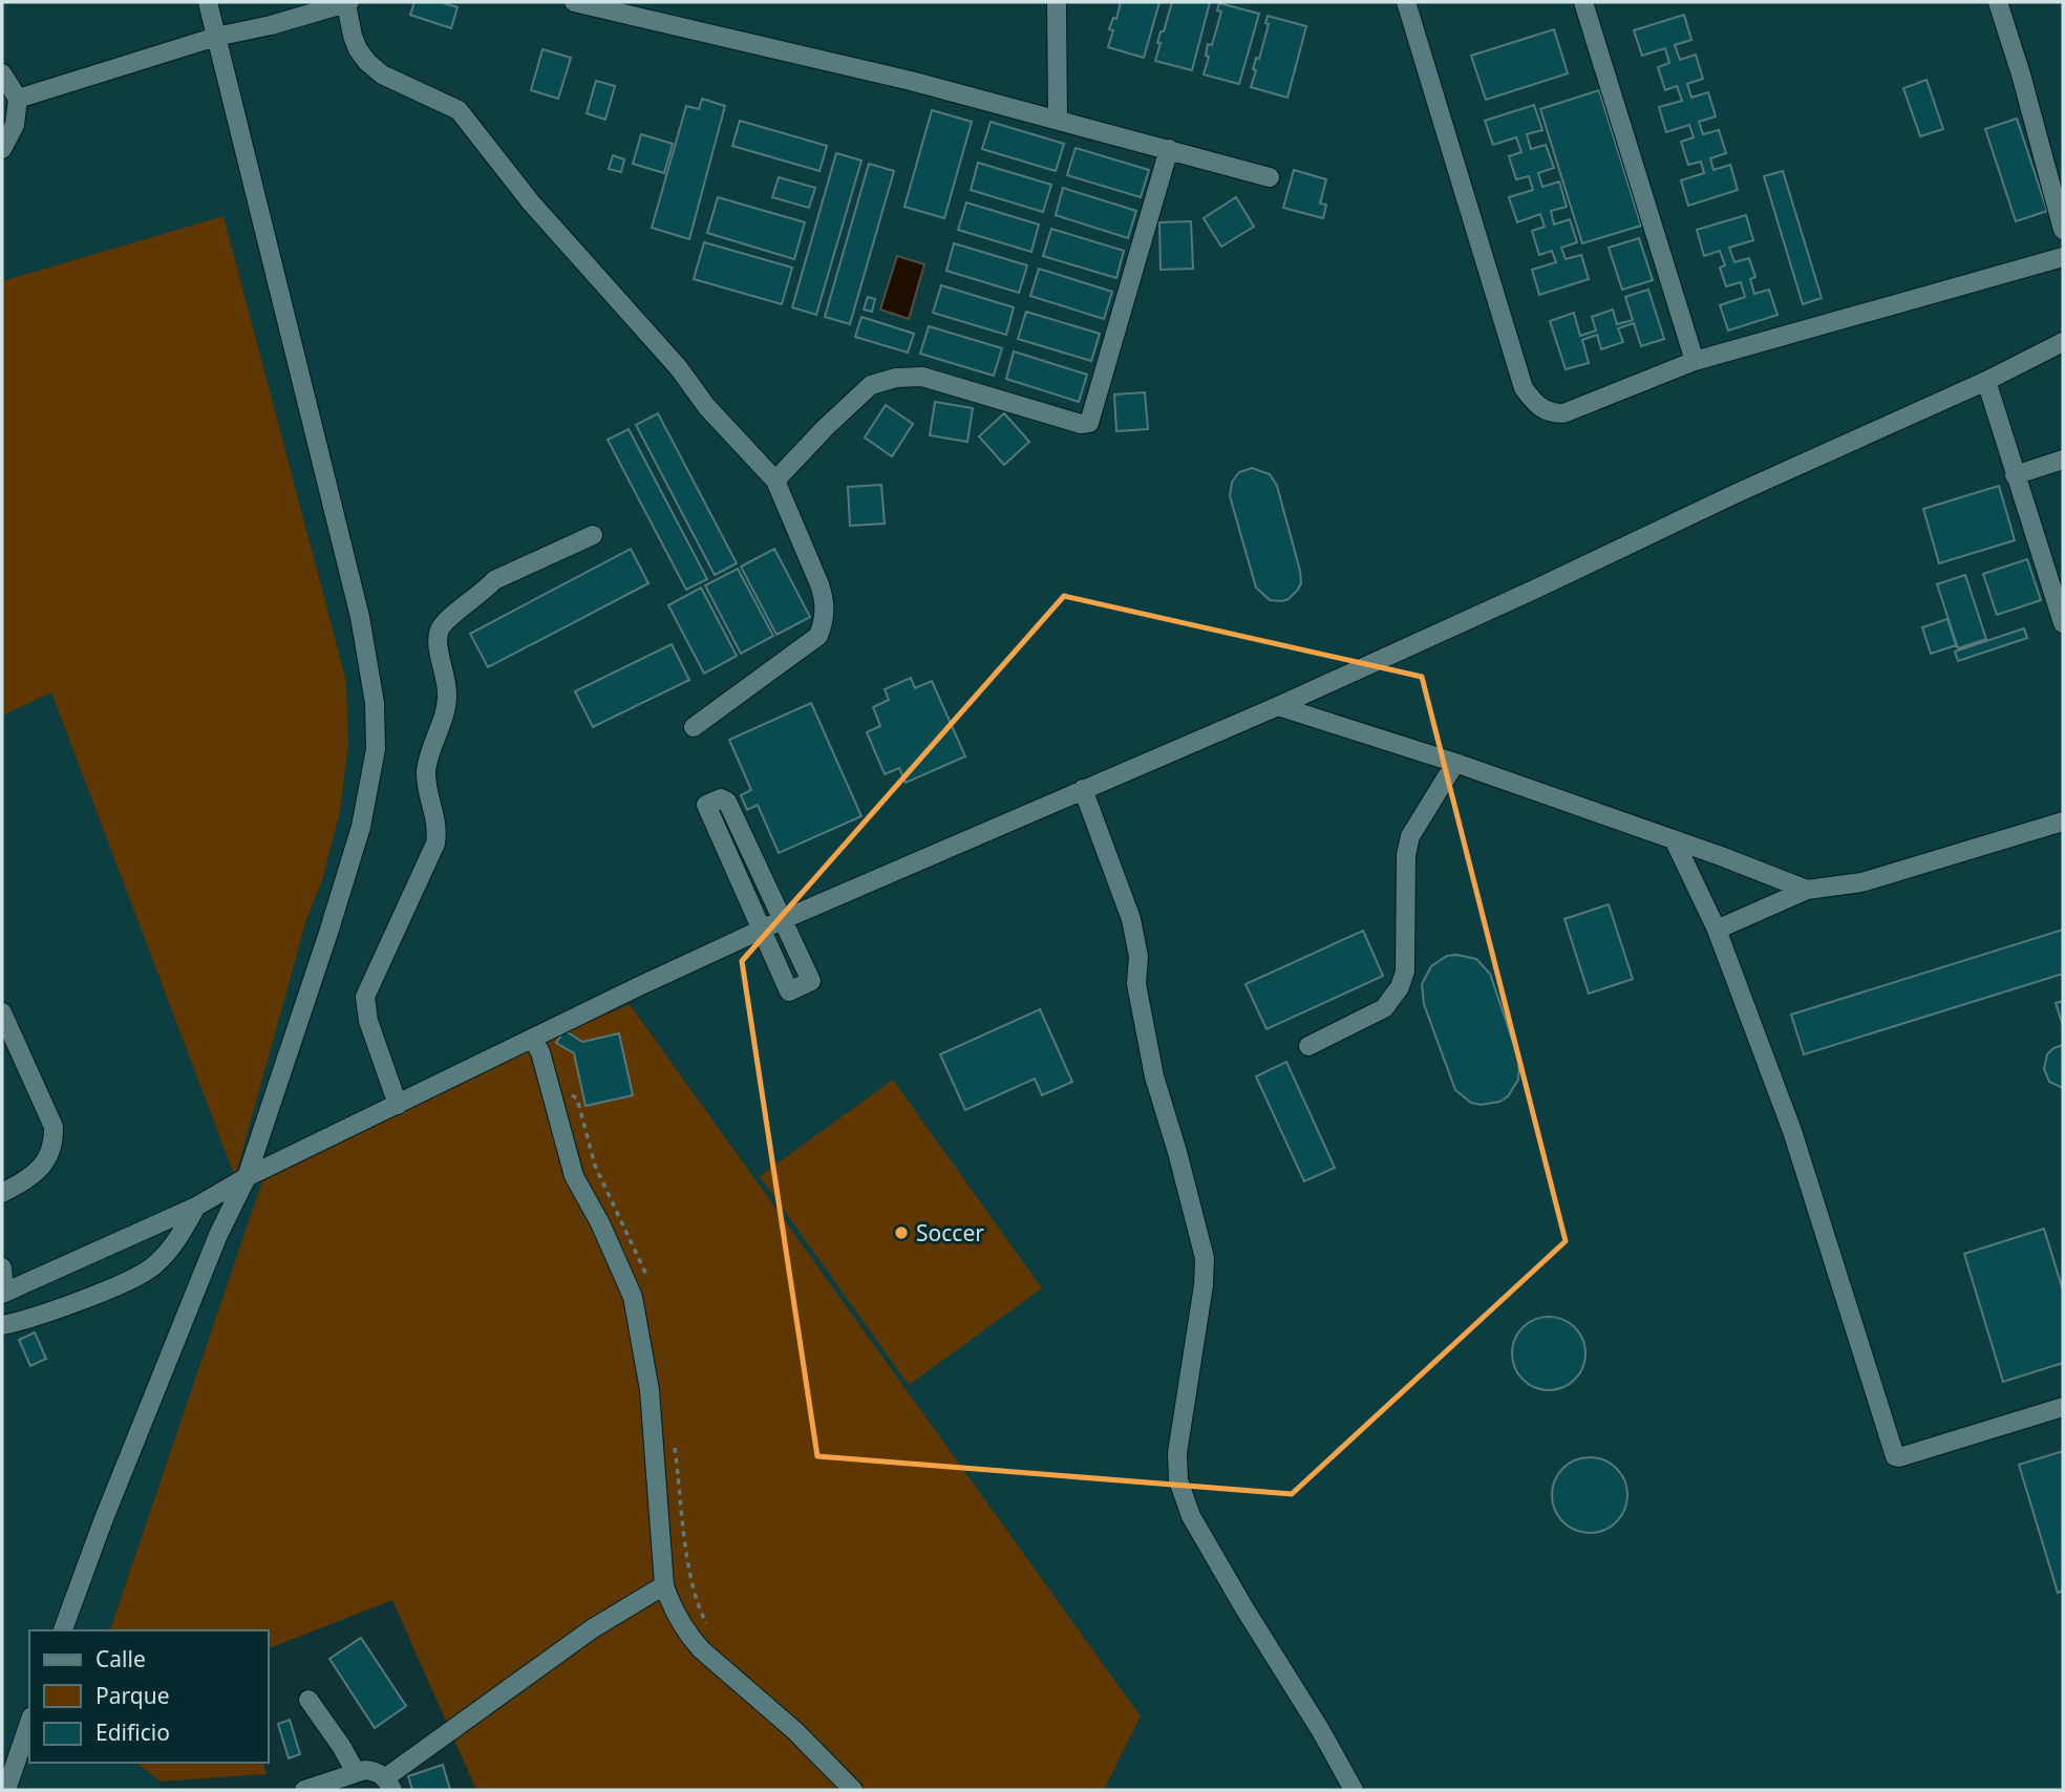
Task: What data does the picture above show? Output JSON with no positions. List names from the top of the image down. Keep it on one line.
{"places":["Soccer"],"legend":["Calle","Parque","Edificio"]}
